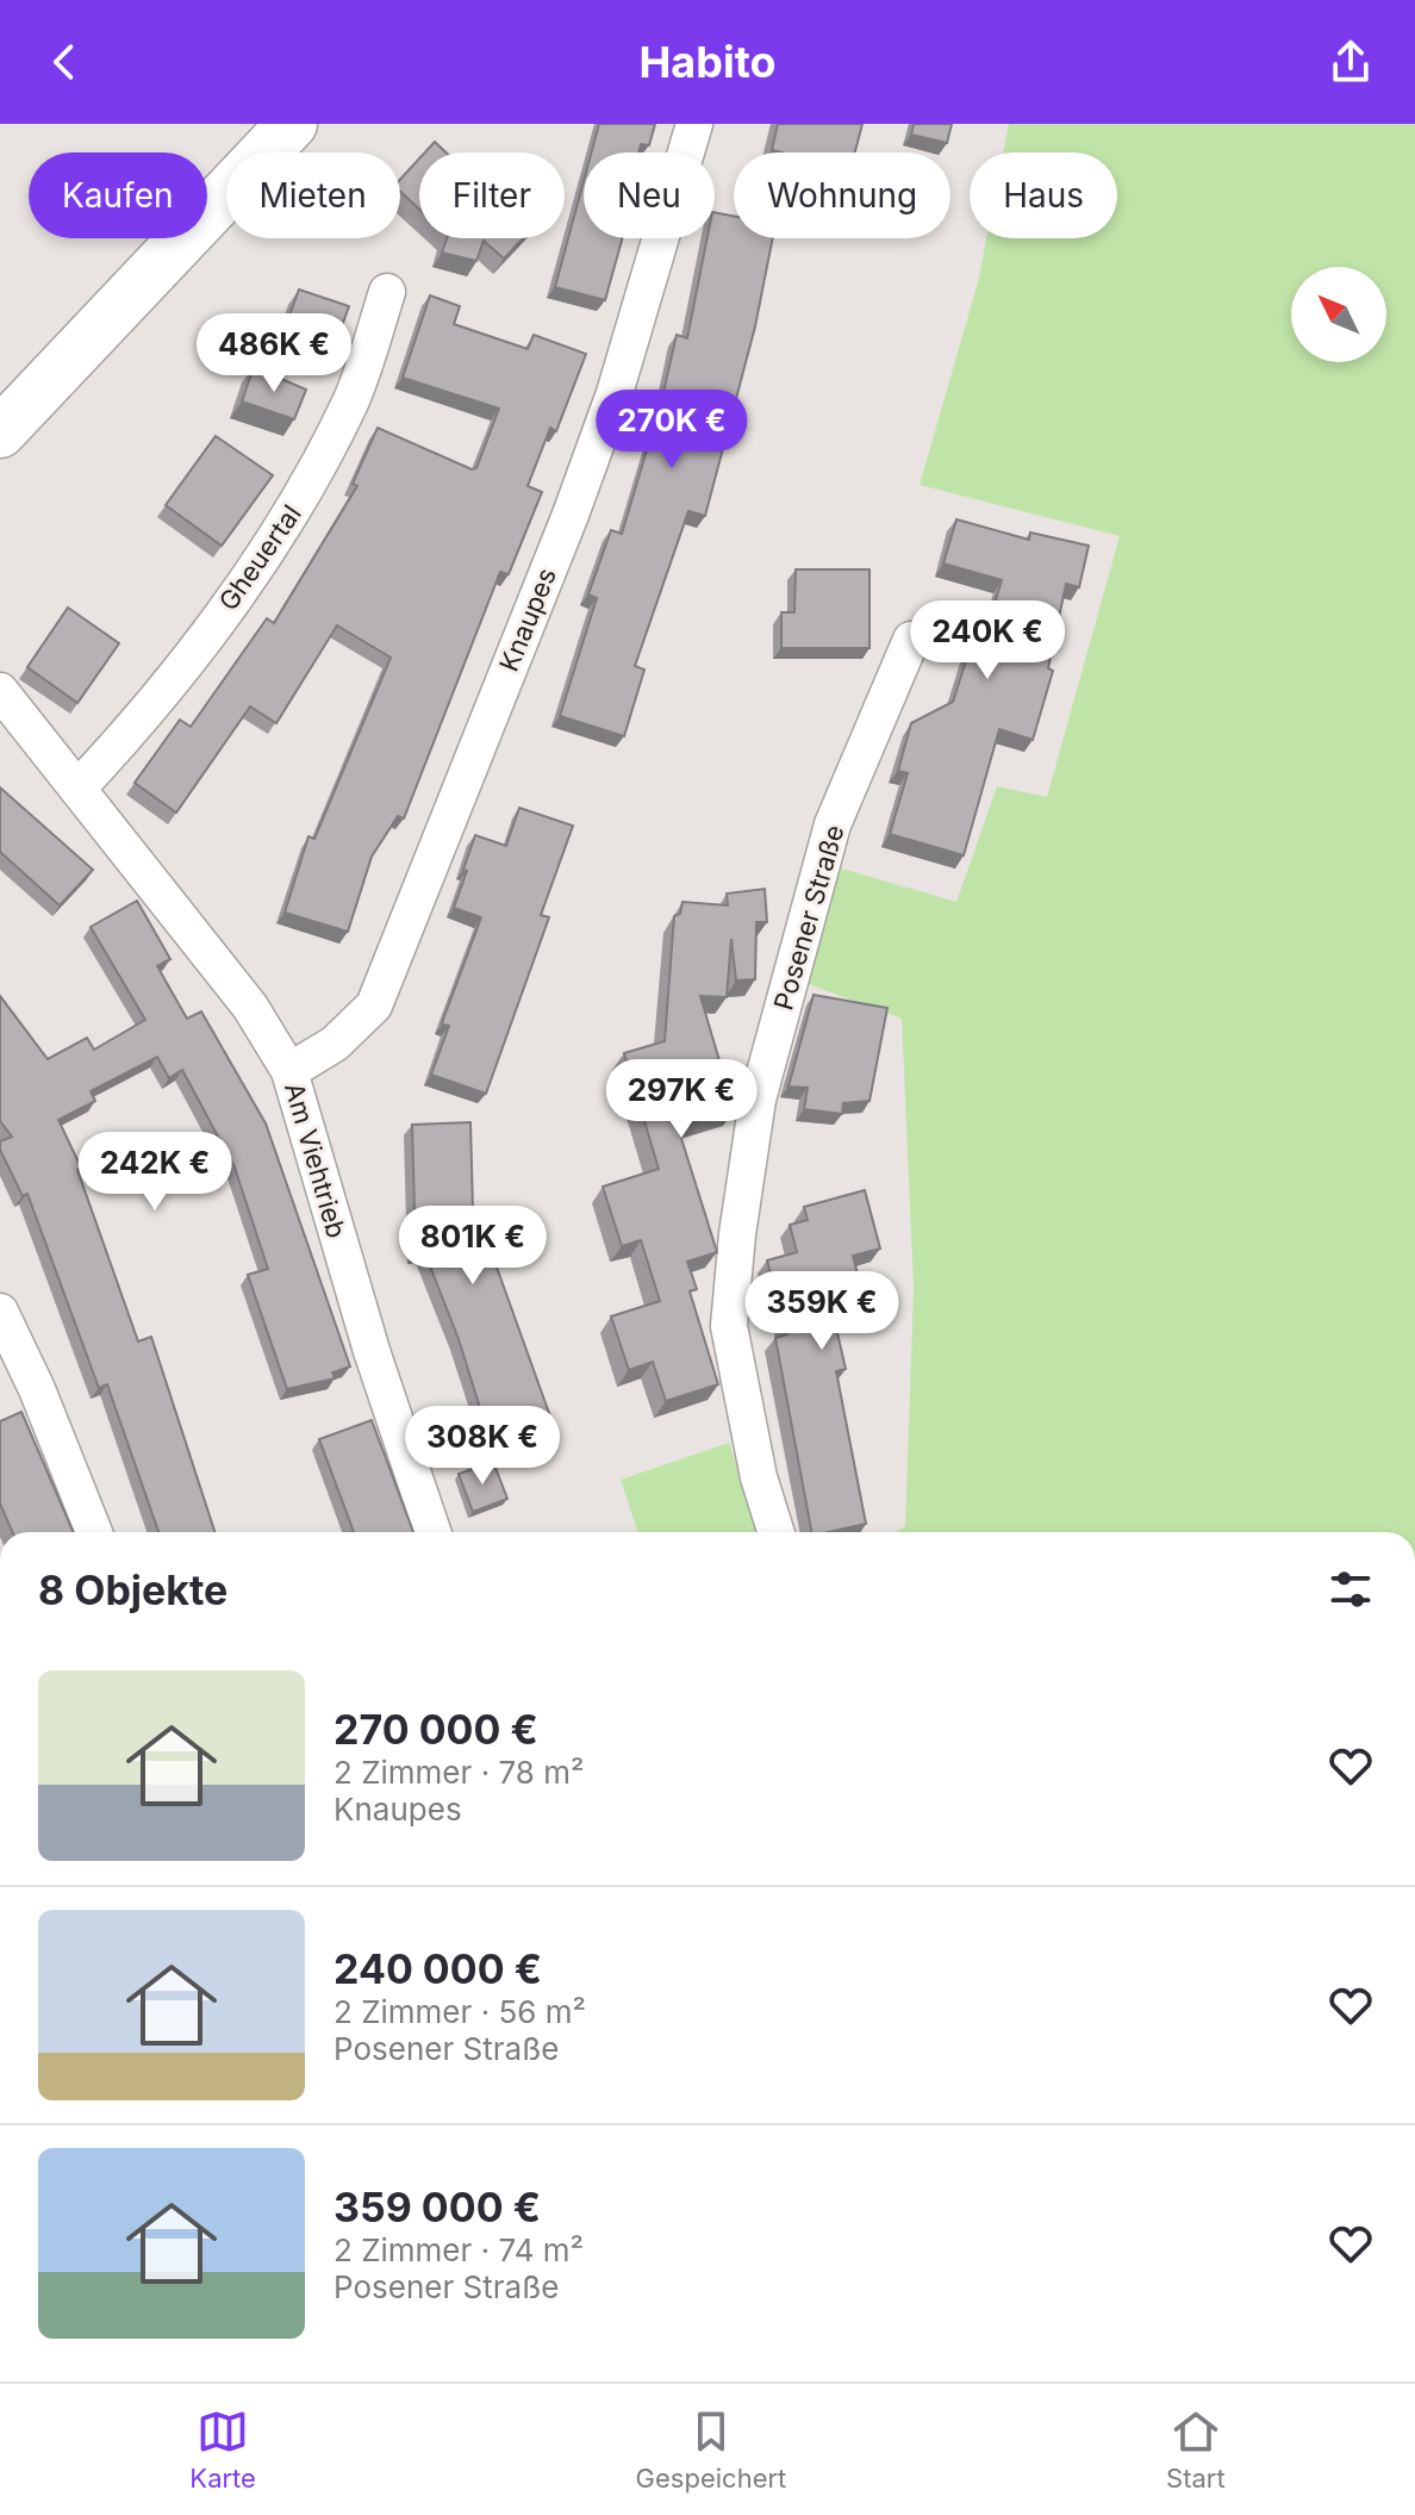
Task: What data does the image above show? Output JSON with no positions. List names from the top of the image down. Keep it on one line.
{"streets":{"street":["Gheuertal","Knaupes","Posener Straße","Am Viehtrieb"]},"crossings":[["Gheuertal","Am Viehtrieb"],["Knaupes","Am Viehtrieb"]],"north":"top left","page":{"header":"Habito","chip":["Kaufen","Mieten","Filter","Neu","Wohnung","Haus"],"price":["486K €","270K €","240K €","297K €","242K €","801K €","359K €","308K €"],"heading":"8 Objekte","list":[{"name":"270 000 €","note":"2 Zimmer · 78 m² · Knaupes"},{"name":"240 000 €","note":"2 Zimmer · 56 m² · Posener Straße"},{"name":"359 000 €","note":"2 Zimmer · 74 m² · Posener Straße"}],"tabs":["Karte","Gespeichert","Start"]}}
